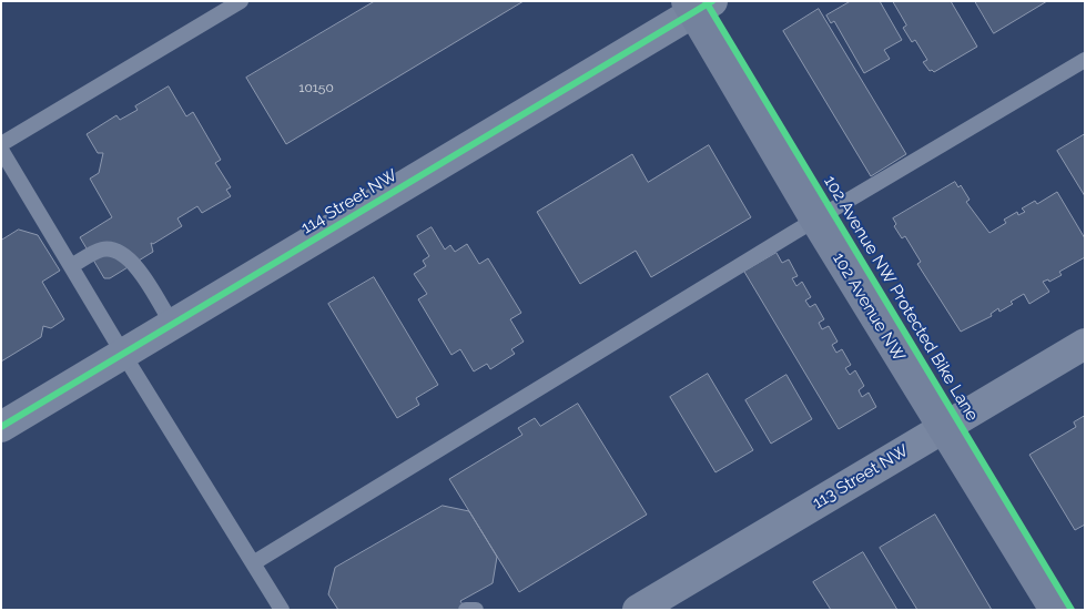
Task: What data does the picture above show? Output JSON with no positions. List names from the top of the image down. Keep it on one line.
{"streets":{"street":["114 Street NW","102 Avenue NW","113 Street NW"],"cycle path":["102 Avenue NW Protected Bike Lane"]},"crossings":[["114 Street NW","102 Avenue NW"],["102 Avenue NW","113 Street NW"]],"house_numbers":["10150"]}
